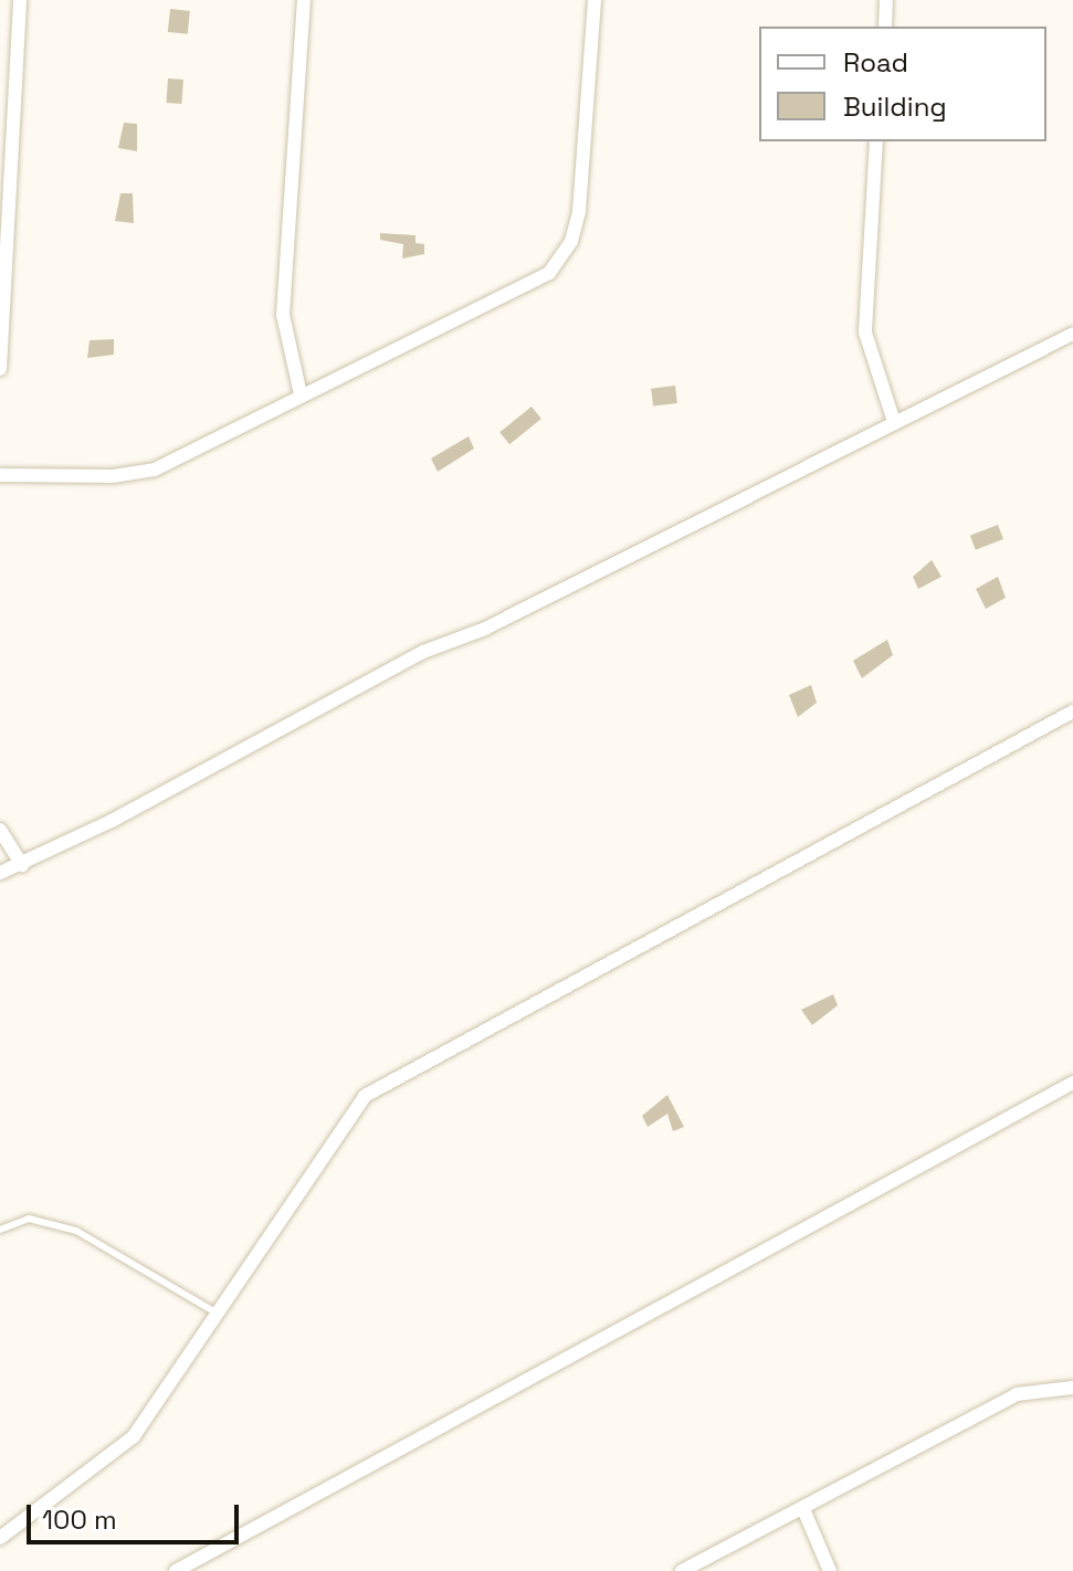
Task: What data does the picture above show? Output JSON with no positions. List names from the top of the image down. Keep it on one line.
{"legend":["Road","Building"],"scale_bar":"100 m"}
